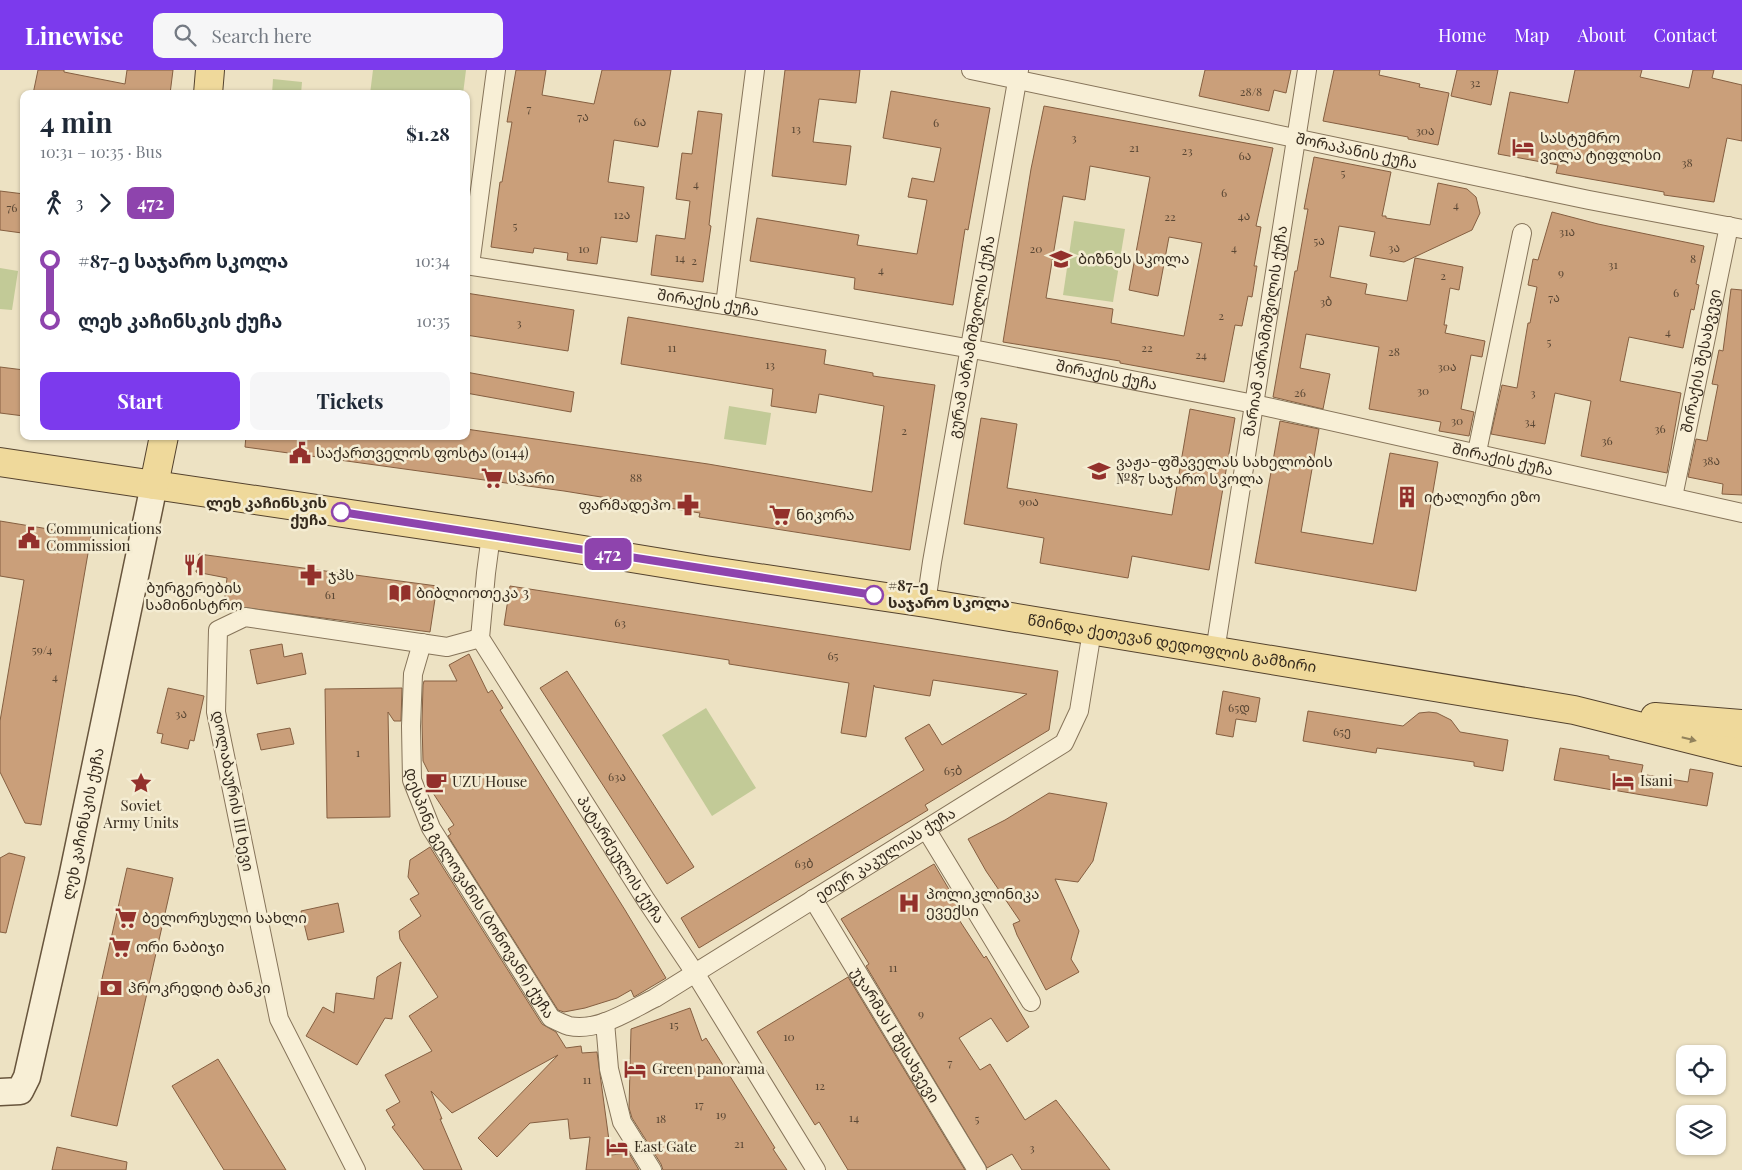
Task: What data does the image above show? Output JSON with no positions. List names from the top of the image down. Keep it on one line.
{"streets":{"main road":["წმინდა ქეთევან დედოფლის გამზირი","ლეხ კაჩინსკის ქუჩა"],"street":["შორაპანის ქუჩა","შირაქის ქუჩა","მარიამ აბრამიშვილის ქუჩა","გურამ აბრამიშვილის ქუჩა","შირაქის შესახვევი","დოლაბაურის III ხევი","ეთერ კაკულიას ქუჩა","პატარძეულის ქუჩა","დესპინე გელოვანის (ბონოვანი) ქუჩა","უჯარმას I შესახვევი"]},"crossings":[["შორაპანის ქუჩა","მარიამ აბრამიშვილის ქუჩა"],["შორაპანის ქუჩა","გურამ აბრამიშვილის ქუჩა"],["შორაპანის ქუჩა","შირაქის შესახვევი"],["შირაქის ქუჩა","მარიამ აბრამიშვილის ქუჩა"],["შირაქის ქუჩა","გურამ აბრამიშვილის ქუჩა"],["შირაქის ქუჩა","შირაქის შესახვევი"],["მარიამ აბრამიშვილის ქუჩა","წმინდა ქეთევან დედოფლის გამზირი"],["გურამ აბრამიშვილის ქუჩა","წმინდა ქეთევან დედოფლის გამზირი"],["წმინდა ქეთევან დედოფლის გამზირი","ლეხ კაჩინსკის ქუჩა"],["წმინდა ქეთევან დედოფლის გამზირი","ეთერ კაკულიას ქუჩა"],["დოლაბაურის III ხევი","პატარძეულის ქუჩა"],["დოლაბაურის III ხევი","დესპინე გელოვანის (ბონოვანი) ქუჩა"],["ეთერ კაკულიას ქუჩა","პატარძეულის ქუჩა"],["ეთერ კაკულიას ქუჩა","დესპინე გელოვანის (ბონოვანი) ქუჩა"],["ეთერ კაკულიას ქუჩა","უჯარმას I შესახვევი"]],"places":{"hotel":["სასტუმრო ვილა ტიფლისი","Isani","Green panorama","East Gate"],"school or university":["ბიზნეს სკოლა","ვაჟა-ფშაველას სახელობის №87 საჯარო სკოლა"],"public building":["საქართველოს ფოსტა (0144)","Communications Commission"],"supermarket":["სპარი","ნიკორა","ბელორუსული სახლი","ორი ნაბიჯი"],"building":["იტალიური ეზო"],"pharmacy":["ფარმადეპო","ჯპს"],"other":["ლეხ კაჩინსკის ქუჩა","#87-ე საჯარო სკოლა"],"restaurant":["ბურგერების სამინისტრო"],"library":["ბიბლიოთეკა 3"],"cafe":["UZU House"],"place":["Soviet Army Units"],"hospital":["პოლიკლინიკა ევექსი"],"bank":["პროკრედიტ ბანკი"]},"lines":["bus line 472"],"house_numbers":["32","28/8","7","7ა","6ა","6","13","30ა","3","21","23","6ა","38","5","4","6","4","76","12ა","4ა","22","5","31ა","5ა","4","3ა","10","20","14","8","2","31","4","9","2","6","7ა","3ბ","2","3","4","5","11","22","28","24","13","30ა","30","26","3","30","34","36","2","36","38ა","88","90ა","61","63","59/4","65","4","65დ","3ა","65ე","1","65ბ","63ა","63ბ","11","9","15","10","7","11","12","17","19","14","18","5","21","3"],"page":{"header":"Linewise","search":"Search here","nav":["Home","Map","About","Contact"],"on_map":"472","heading":["4 min","10:31 – 10:35 · Bus","$1.28"],"legs":["3","472"],"list":[{"name":"#87-ე საჯარო სკოლა","value":"10:34"},{"name":"ლეხ კაჩინსკის ქუჩა","value":"10:35"}],"buttons":["Start","Tickets"]}}
